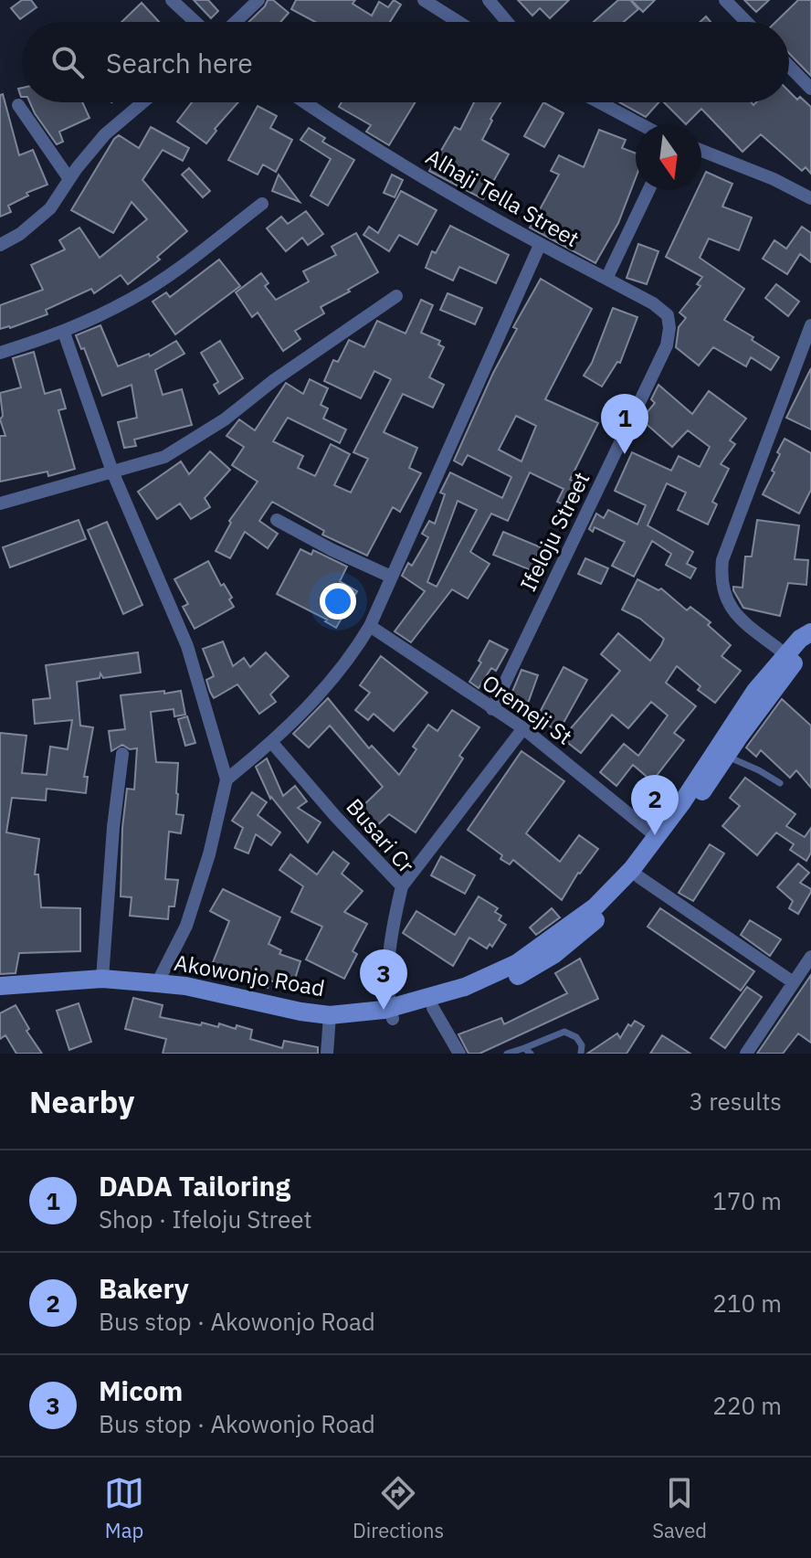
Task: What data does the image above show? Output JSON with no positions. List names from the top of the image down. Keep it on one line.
{"streets":{"main road":["Akowonjo Road"],"street":["Alhaji Tella Street","Ifeloju Street","Oremeji St","Busari Cr"]},"crossings":[["Alhaji Tella Street","Ifeloju Street"],["Ifeloju Street","Oremeji St"],["Oremeji St","Akowonjo Road"],["Busari Cr","Akowonjo Road"]],"north":"bottom","page":{"search":"Search here","pins":["1","2","3"],"heading":["Nearby","3 results"],"list":[{"mark":"1","name":"DADA Tailoring","note":"Shop · Ifeloju Street","value":"170 m"},{"mark":"2","name":"Bakery","note":"Bus stop · Akowonjo Road","value":"210 m"},{"mark":"3","name":"Micom","note":"Bus stop · Akowonjo Road","value":"220 m"}],"nav":["Map","Directions","Saved"]}}
